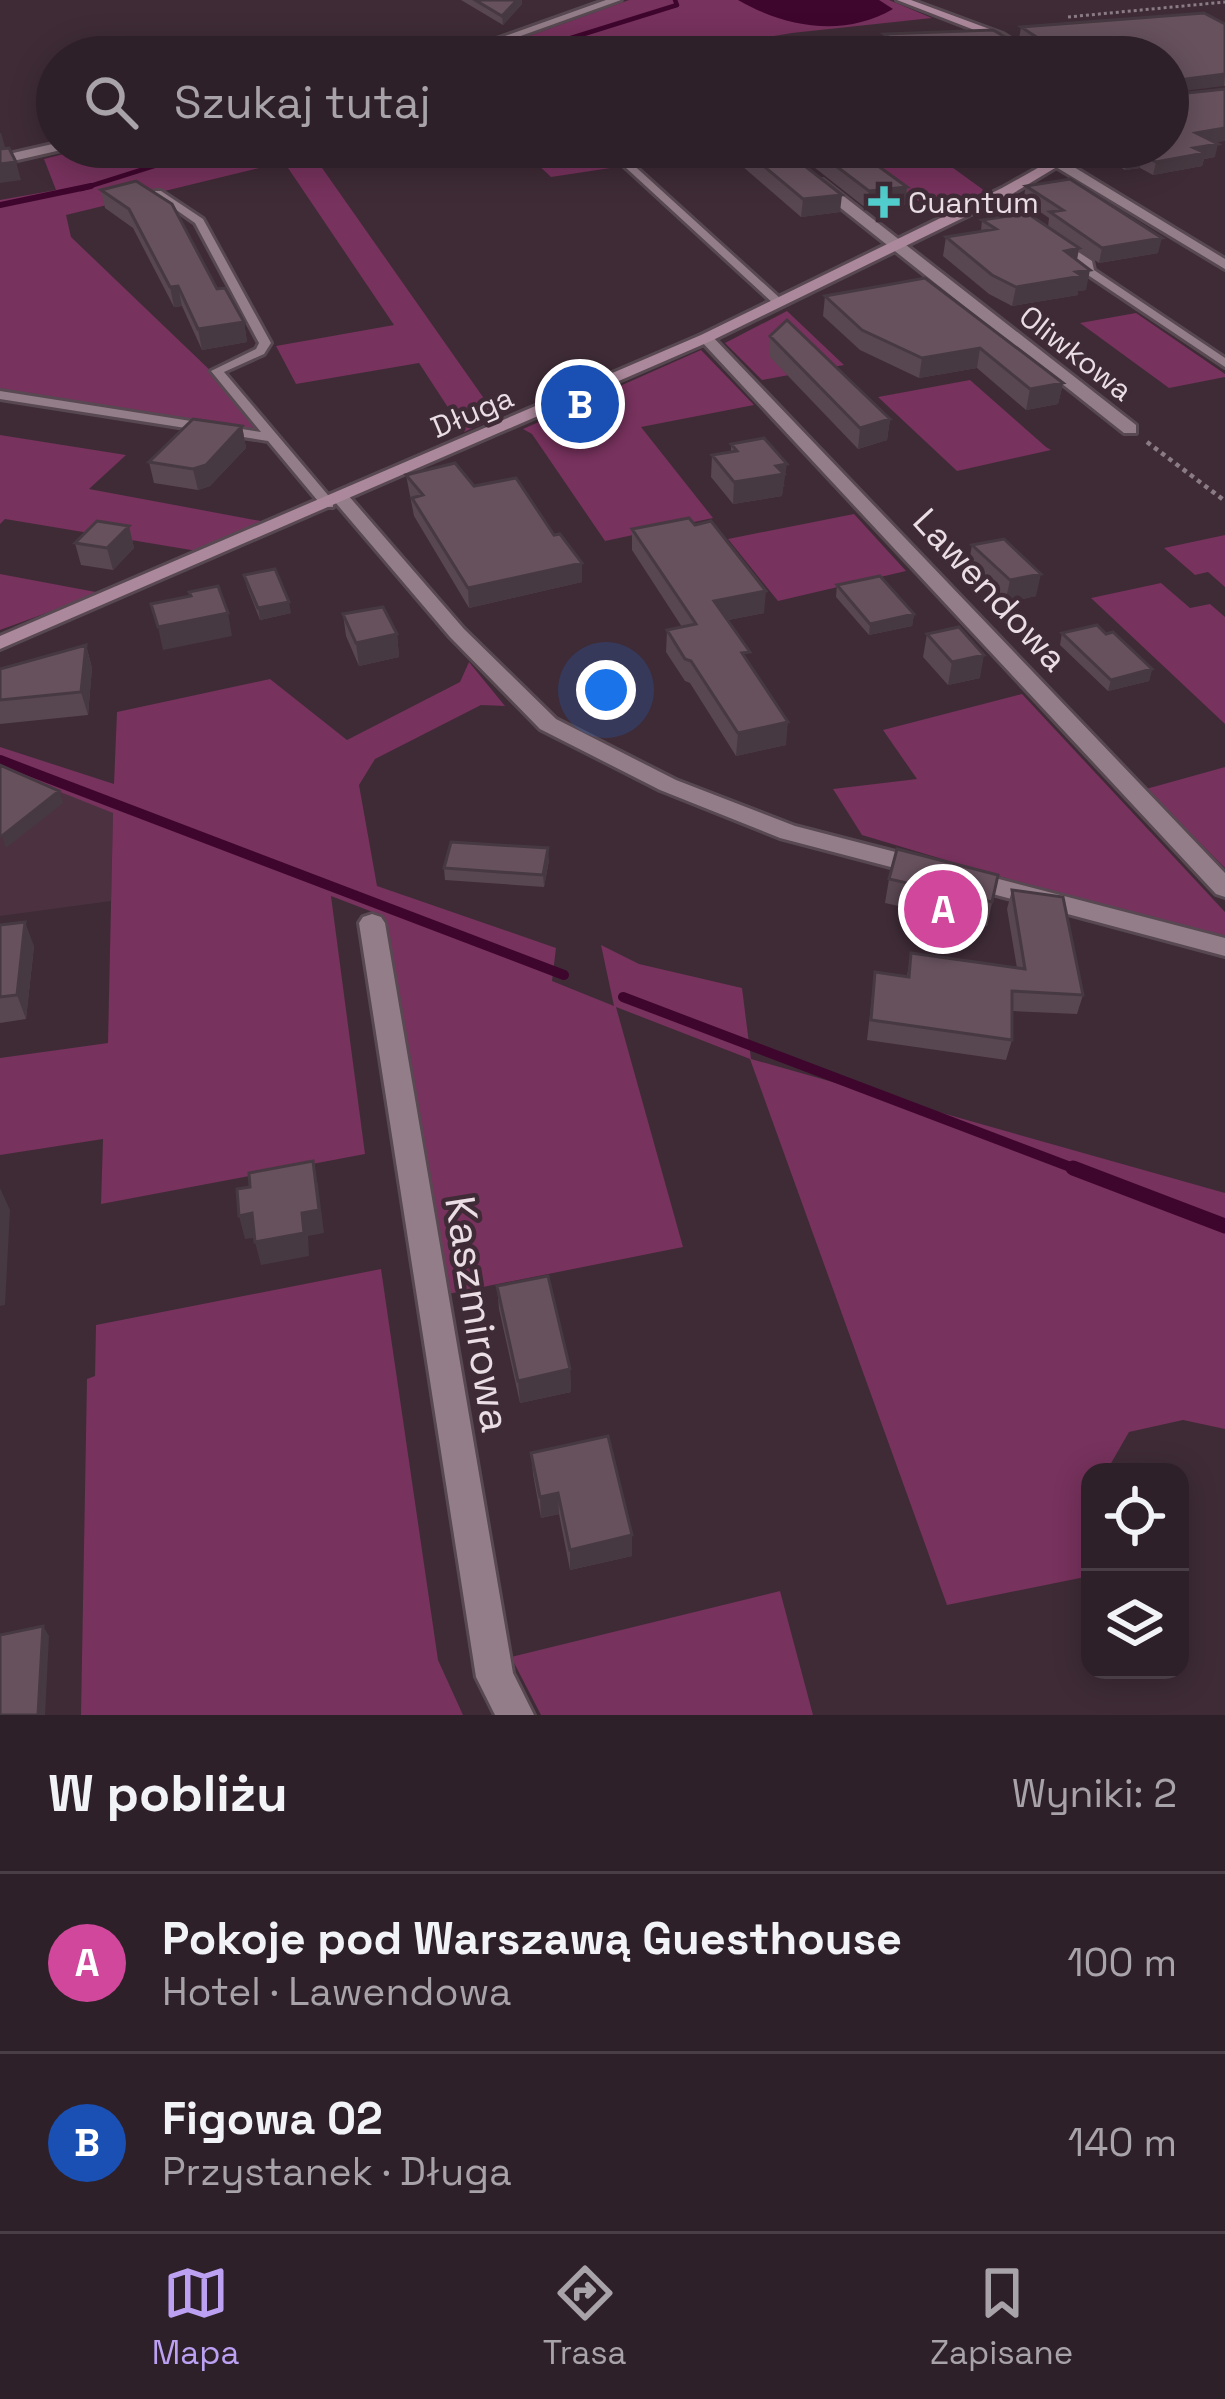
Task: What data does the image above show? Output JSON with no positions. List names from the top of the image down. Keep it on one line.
{"streets":{"street":["Oliwkowa","Długa","Lawendowa","Kaszmirowa"]},"crossings":[["Oliwkowa","Długa"],["Długa","Lawendowa"]],"places":{"health":["Cuantum"]},"page":{"search":"Szukaj tutaj","pins":["B","A"],"heading":["W pobliżu","Wyniki: 2"],"list":[{"mark":"A","name":"Pokoje pod Warszawą Guesthouse","note":"Hotel · Lawendowa","value":"100 m"},{"mark":"B","name":"Figowa 02","note":"Przystanek · Długa","value":"140 m"}],"nav":["Mapa","Trasa","Zapisane"]}}
